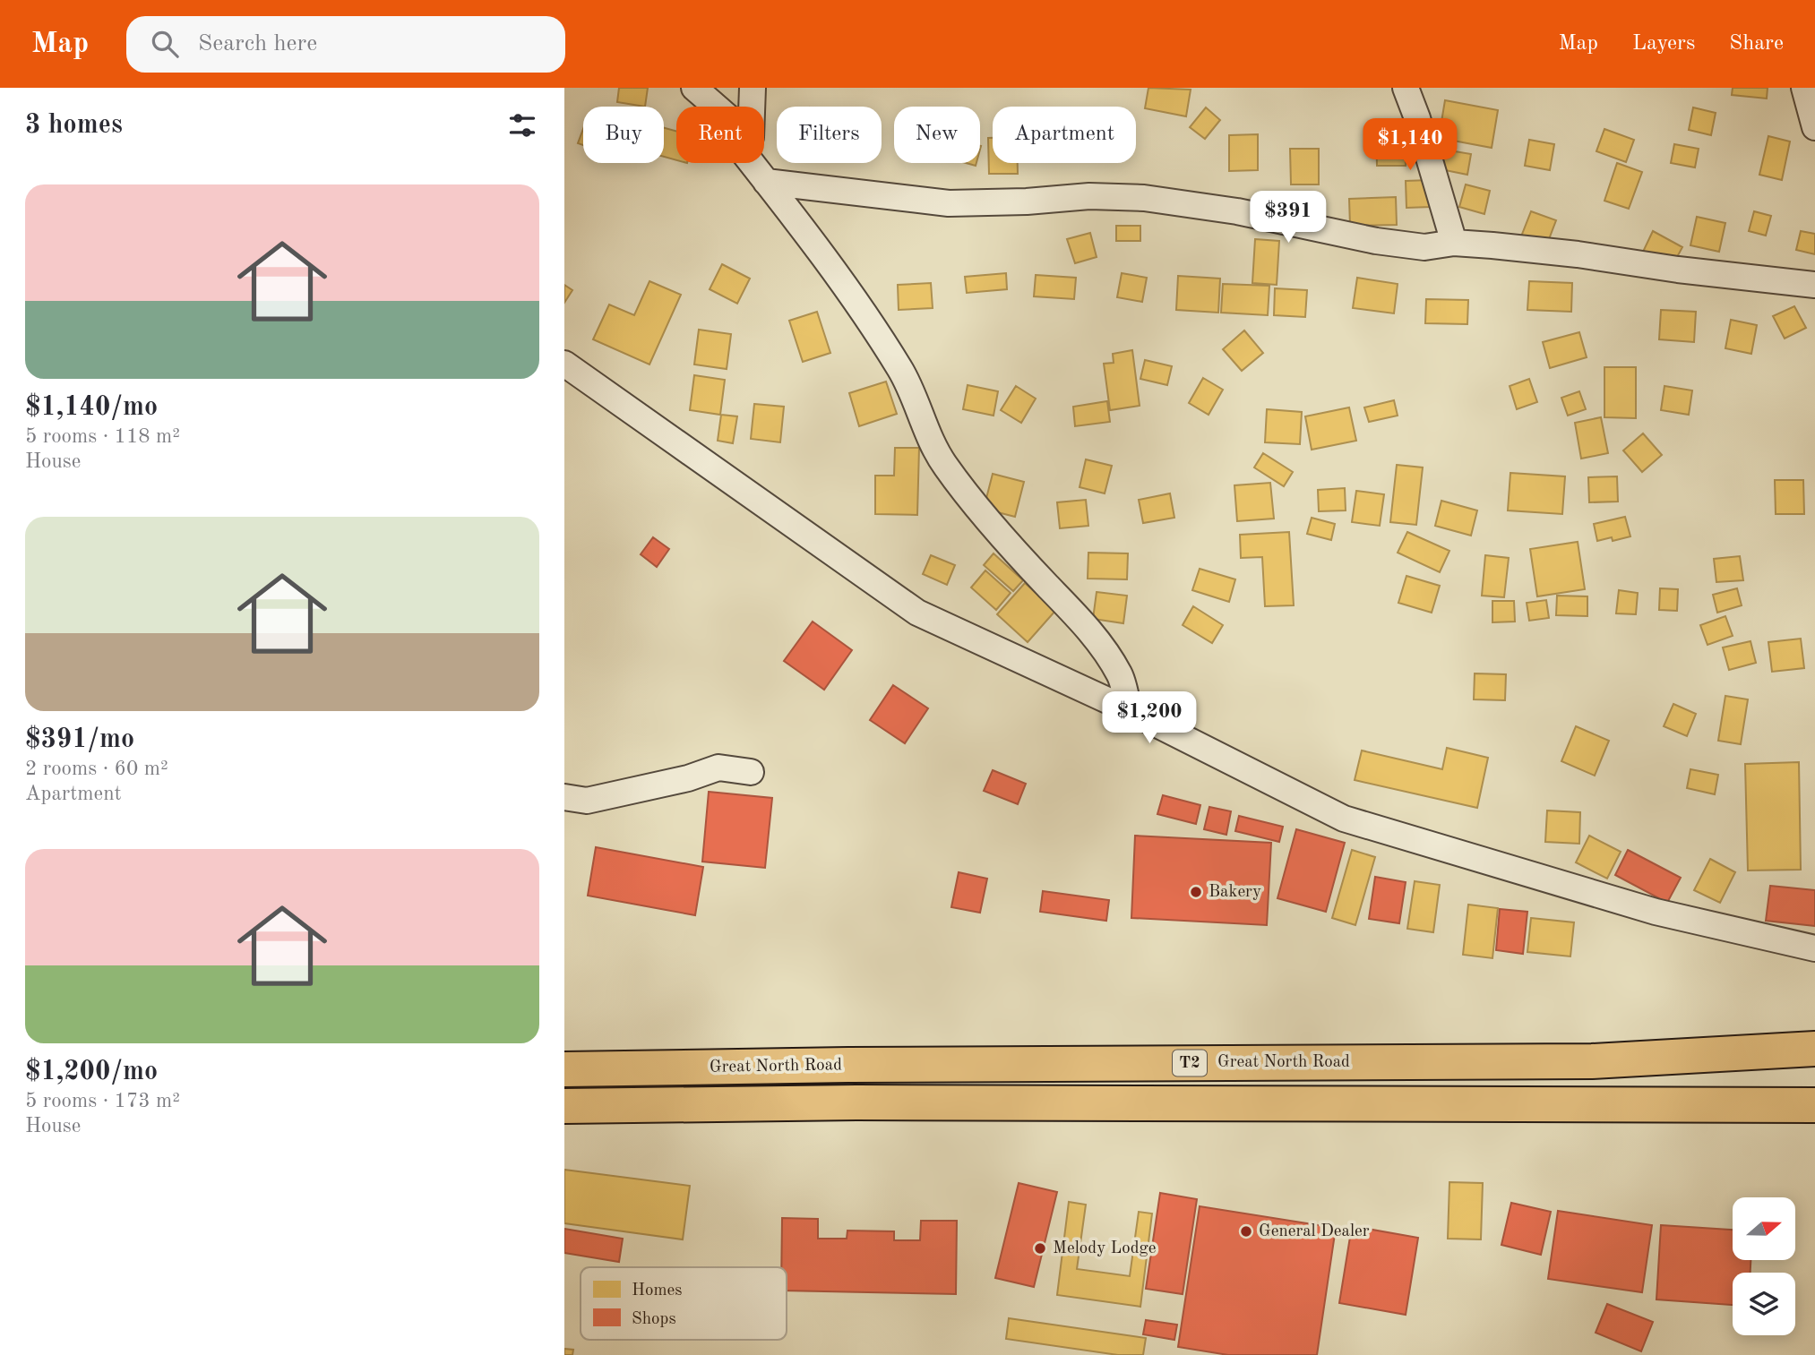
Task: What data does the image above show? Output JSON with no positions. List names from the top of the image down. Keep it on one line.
{"streets":{"highway":["Great North Road","T2"]},"places":["Bakery","General Dealer","Melody Lodge"],"legend":["Homes","Shops"],"north":"right","page":{"header":"Map","search":"Search here","nav":["Map","Layers","Share"],"heading":"3 homes","chip":["Buy","Rent","Filters","New","Apartment"],"price":["$1,140","$391","$1,200"],"list":[{"name":"$1,140/mo","note":"5 rooms · 118 m² · House"},{"name":"$391/mo","note":"2 rooms · 60 m² · Apartment"},{"name":"$1,200/mo","note":"5 rooms · 173 m² · House"}]}}
